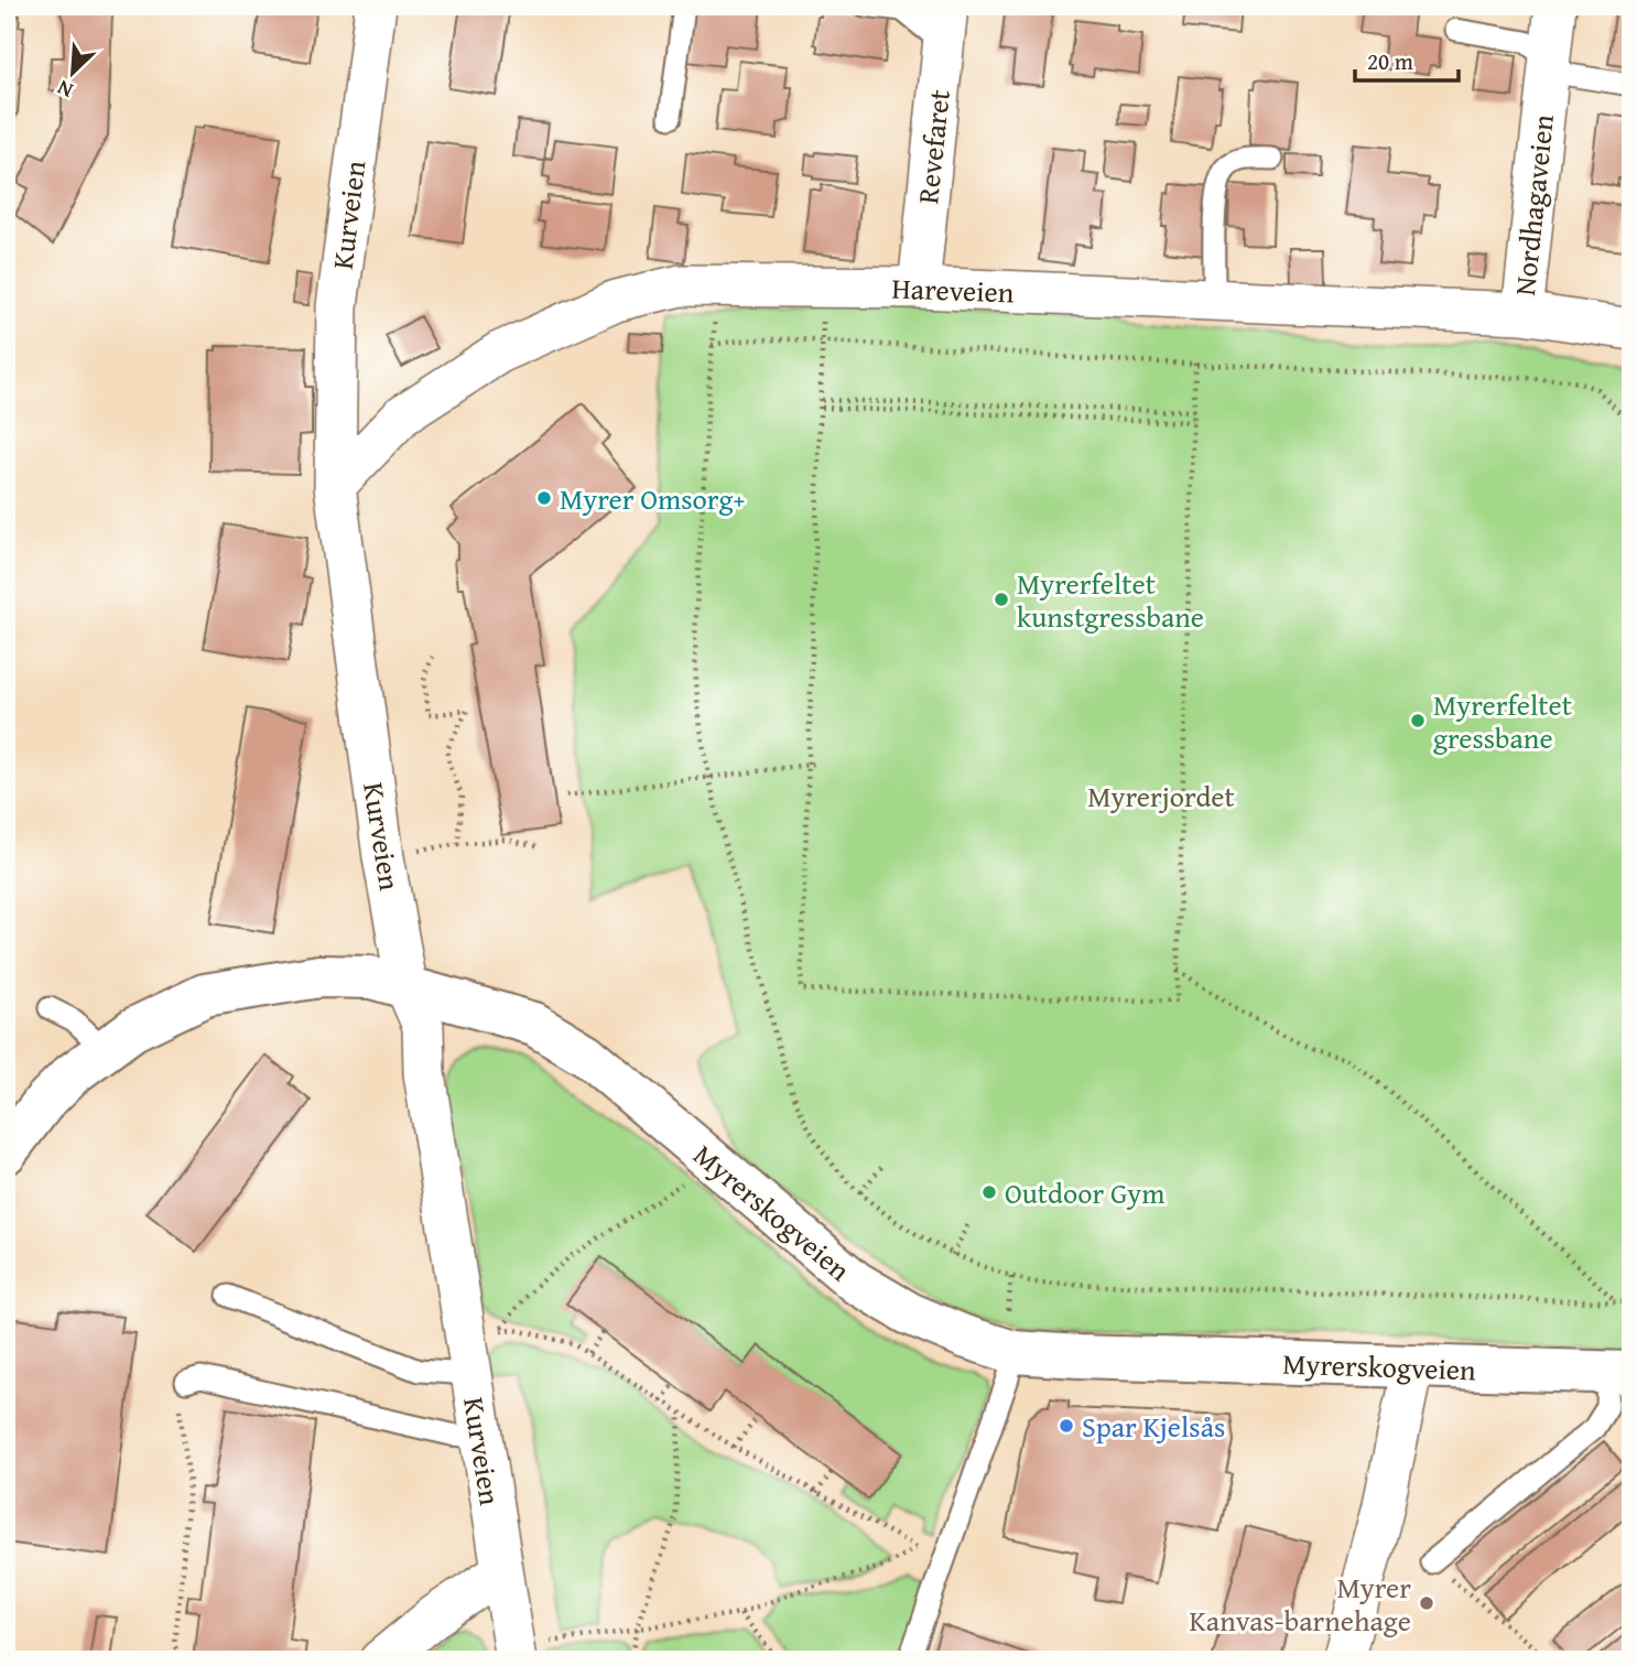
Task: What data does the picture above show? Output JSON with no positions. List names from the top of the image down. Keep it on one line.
{"streets":{"street":["Revefaret","Nordhagaveien","Kurveien","Hareveien","Myrerskogveien"]},"crossings":[["Revefaret","Hareveien"],["Nordhagaveien","Hareveien"],["Kurveien","Hareveien"],["Kurveien","Myrerskogveien"]],"parks":["Myrerjordet"],"places":["Myrer Omsorg+","Myrerfeltet kunstgressbane","Myrerfeltet gressbane","Outdoor Gym","Spar Kjelsås","Myrer Kanvas-barnehage"],"scale_bar":"20 m","north":"bottom left"}
